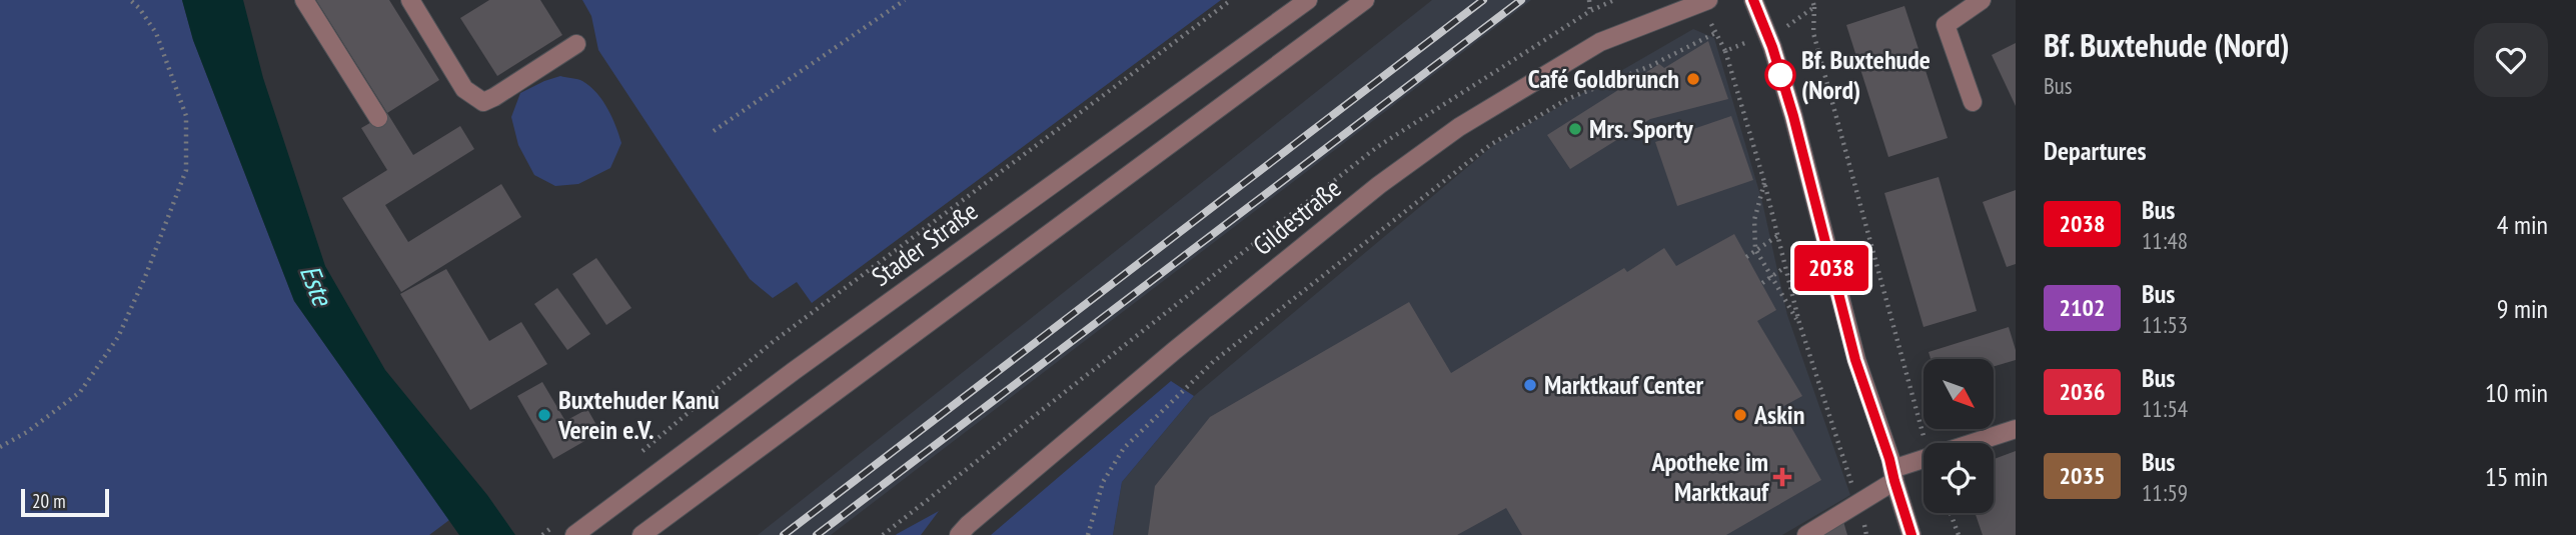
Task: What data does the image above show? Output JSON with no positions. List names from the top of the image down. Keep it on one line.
{"streets":{"street":["Gildestraße","Stader Straße"]},"water":["Este"],"places":{"other":["Bf. Buxtehude (Nord)","Café Goldbrunch","Mrs. Sporty","Marktkauf Center","Buxtehuder Kanu Verein e.V.","Askin"],"health":["Apotheke im Marktkauf"]},"lines":["bus line 2038"],"scale_bar":"20 m","north":"bottom right","page":{"on_map":"2038","heading":[["Bf. Buxtehude (Nord)","Bus"],"Departures"],"list":[{"mark":"2038","name":"Bus","note":"11:48","value":"4 min"},{"mark":"2102","name":"Bus","note":"11:53","value":"9 min"},{"mark":"2036","name":"Bus","note":"11:54","value":"10 min"},{"mark":"2035","name":"Bus","note":"11:59","value":"15 min"}],"scale":"20 m"}}
